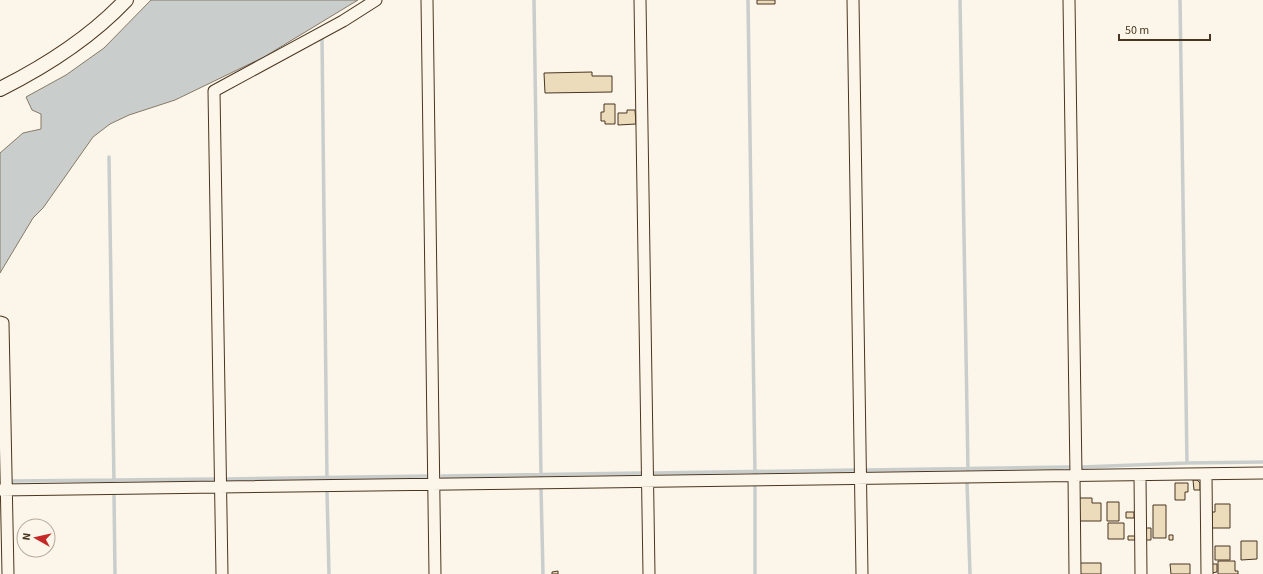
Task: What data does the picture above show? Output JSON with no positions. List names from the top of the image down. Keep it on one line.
{"scale_bar":"50 m","north":"left"}
